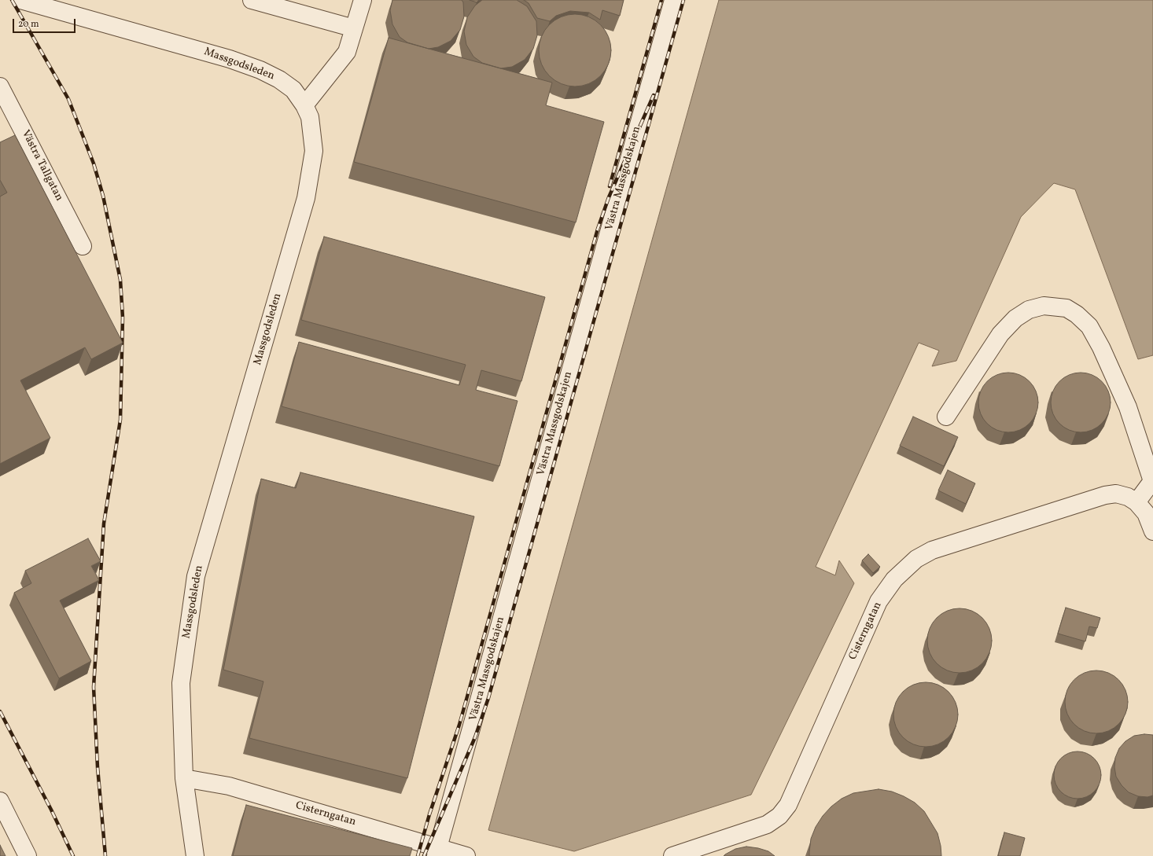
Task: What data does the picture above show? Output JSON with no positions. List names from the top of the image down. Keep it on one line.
{"streets":{"street":["Massgodsleden","Västra Tallgatan","Västra Massgodskajen","Cisterngatan"]},"crossings":[["Massgodsleden","Cisterngatan"],["Västra Massgodskajen","Cisterngatan"]],"scale_bar":"20 m"}
